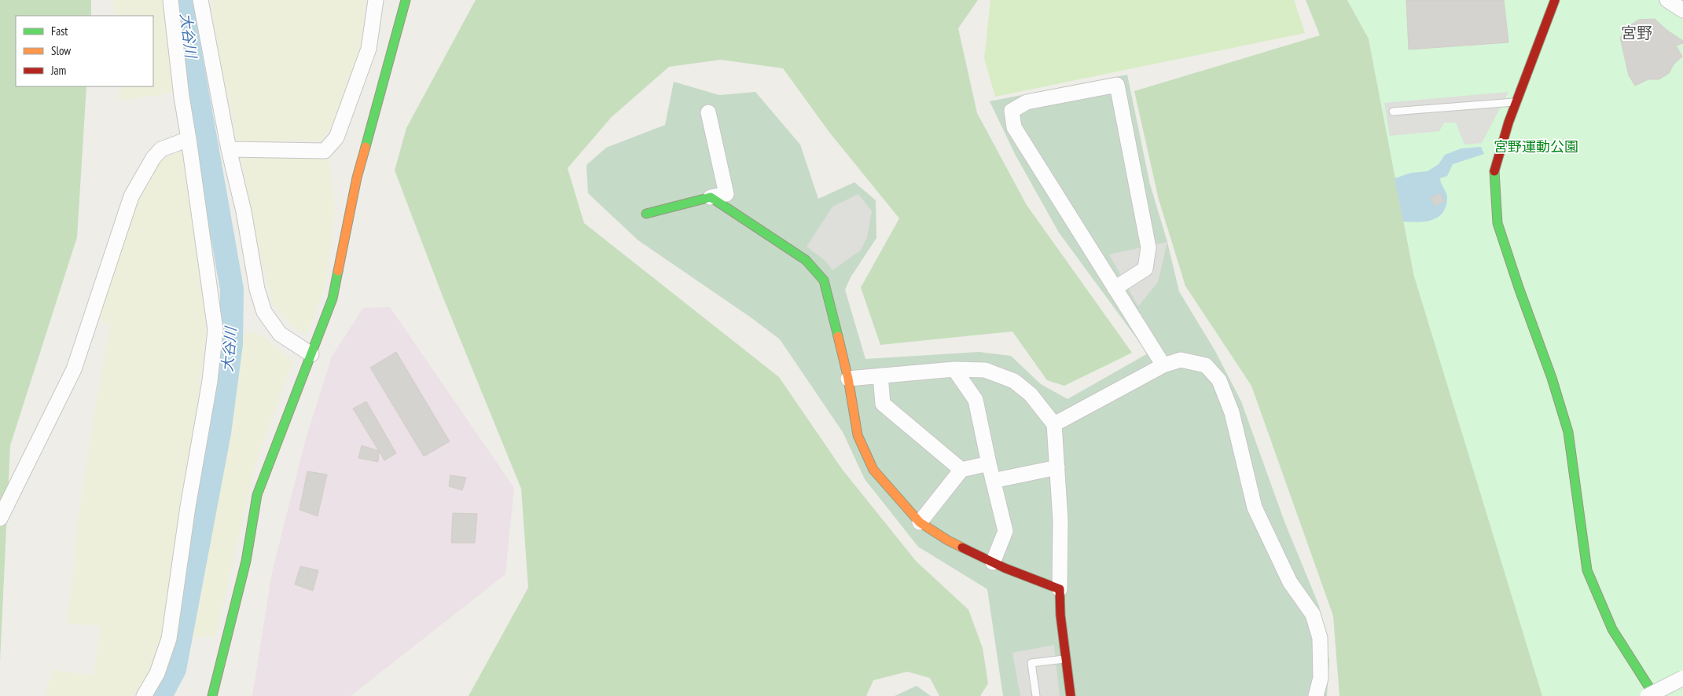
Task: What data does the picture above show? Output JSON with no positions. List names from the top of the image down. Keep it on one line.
{"districts":["宮野"],"water":["大谷川"],"parks":["宮野運動公園"],"legend":["Fast","Slow","Jam"]}
